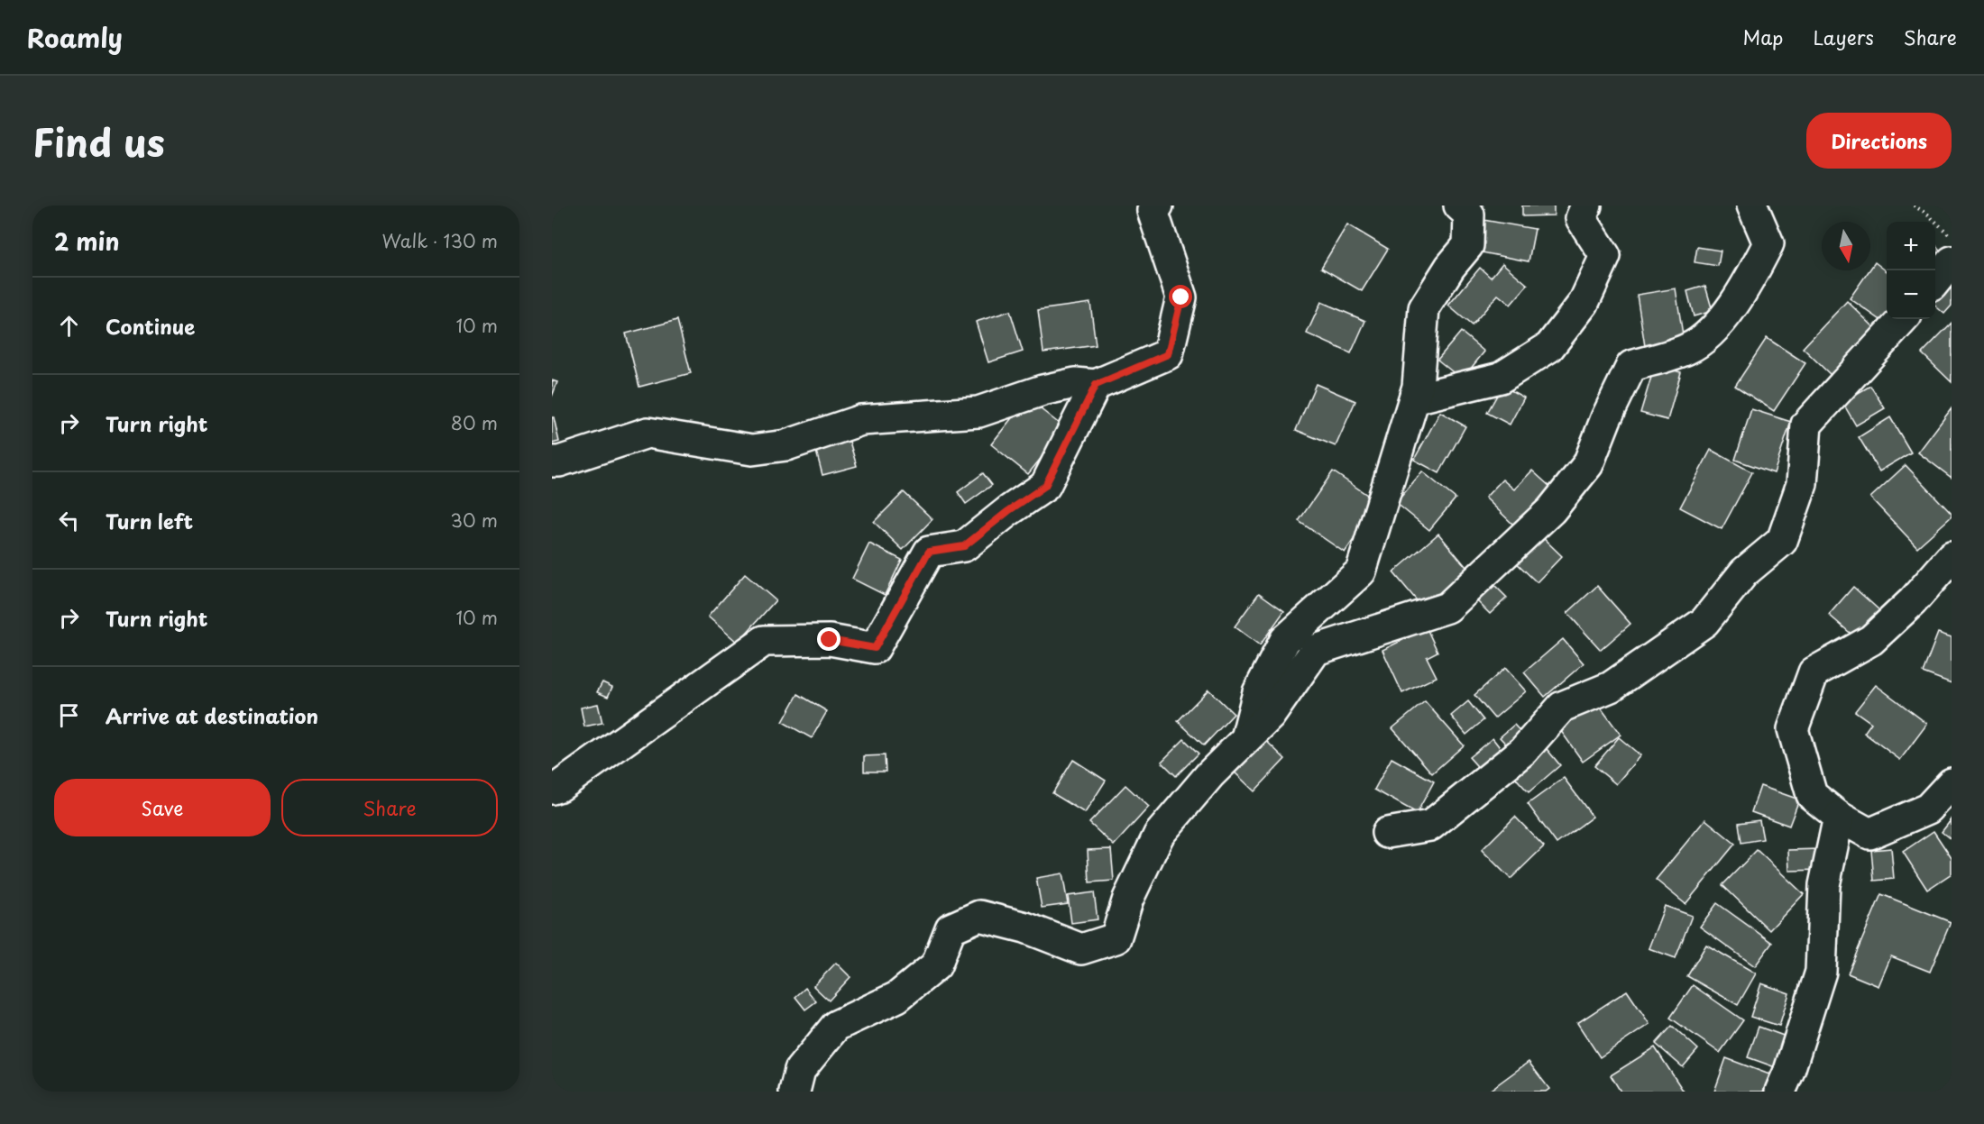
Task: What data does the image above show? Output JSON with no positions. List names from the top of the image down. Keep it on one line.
{"north":"bottom","page":{"header":"Roamly","nav":["Map","Layers","Share"],"title":"Find us","buttons":["Directions",["Save","Share"]],"heading":["2 min","Walk · 130 m"],"map_buttons":["+","−"],"list":[["Continue","10 m"],["Turn right","80 m"],["Turn left","30 m"],["Turn right","10 m"],"Arrive at destination"]}}
